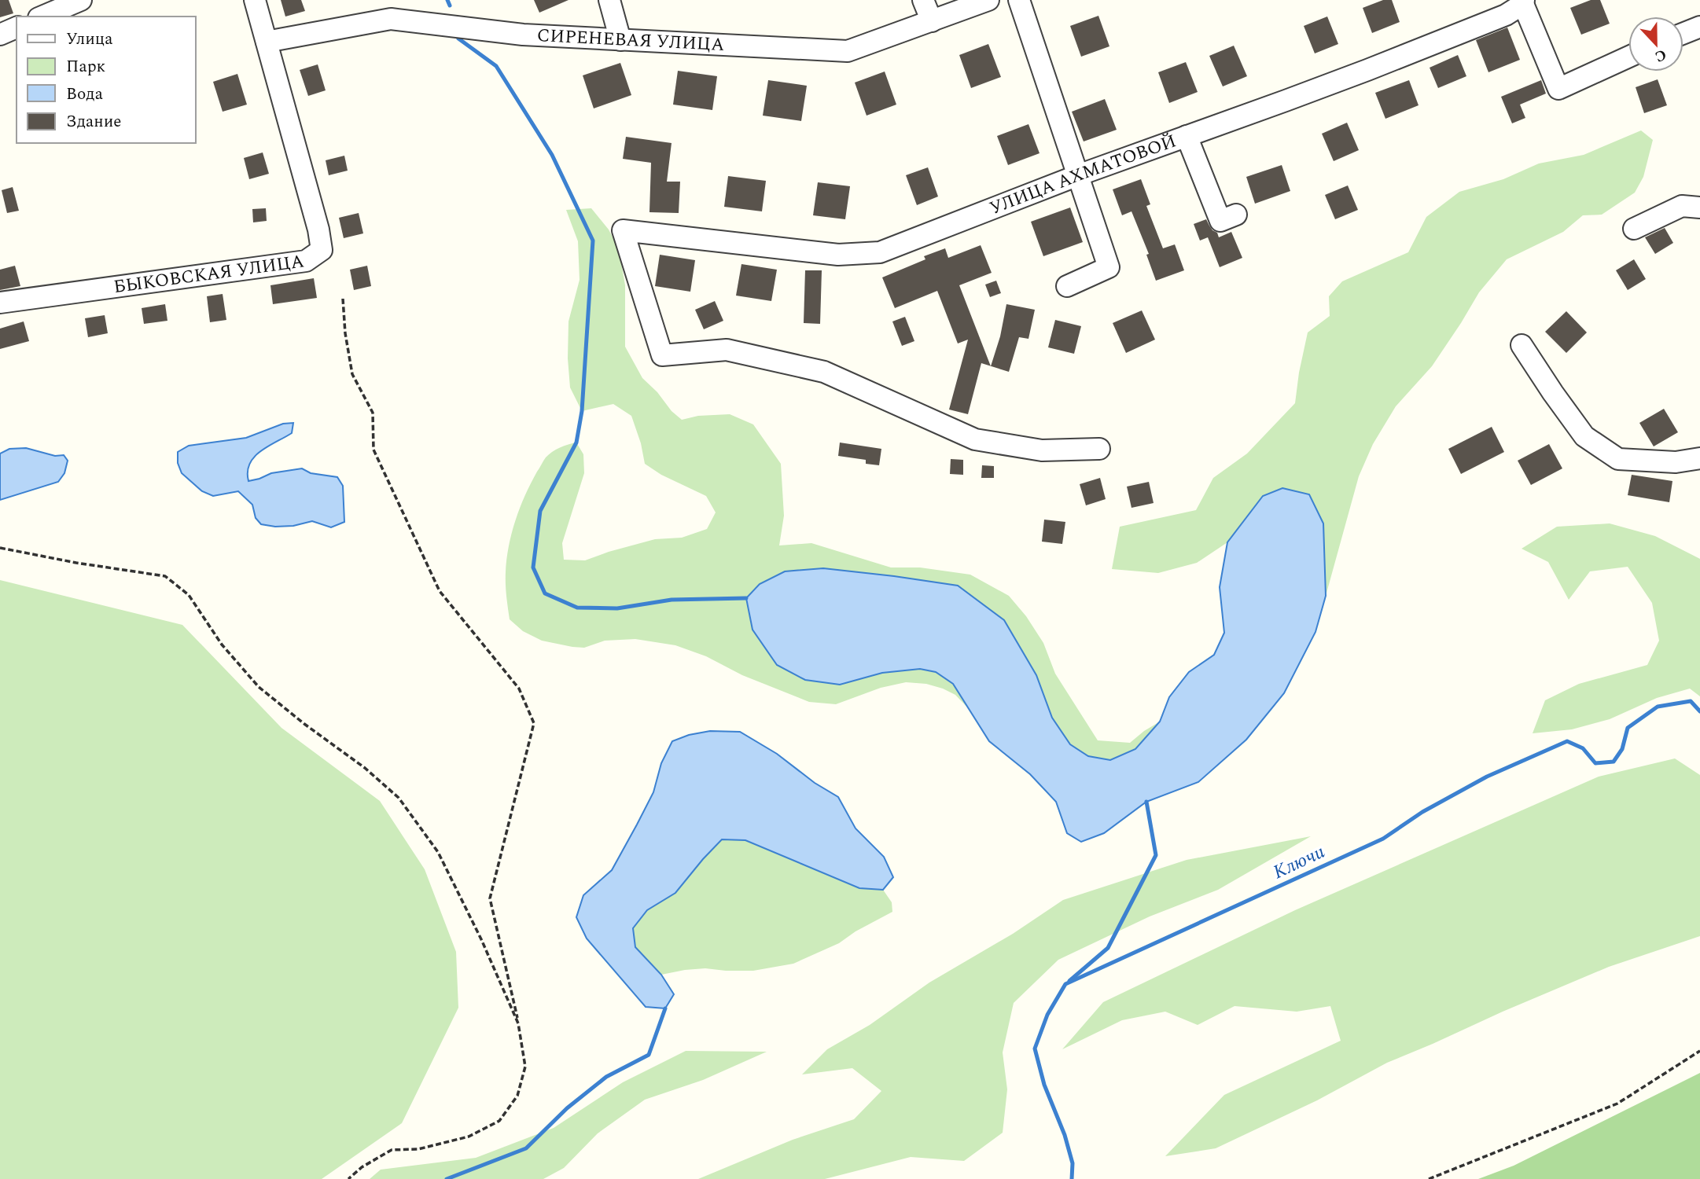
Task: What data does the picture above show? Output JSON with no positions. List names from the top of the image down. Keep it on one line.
{"streets":{"street":["СИРЕНЕВАЯ УЛИЦА","УЛИЦА АХМАТОВОЙ","БЫКОВСКАЯ УЛИЦА"]},"crossings":[["СИРЕНЕВАЯ УЛИЦА","БЫКОВСКАЯ УЛИЦА"]],"water":["Ключи"],"legend":["Улица","Парк","Вода","Здание"],"north":"bottom"}
